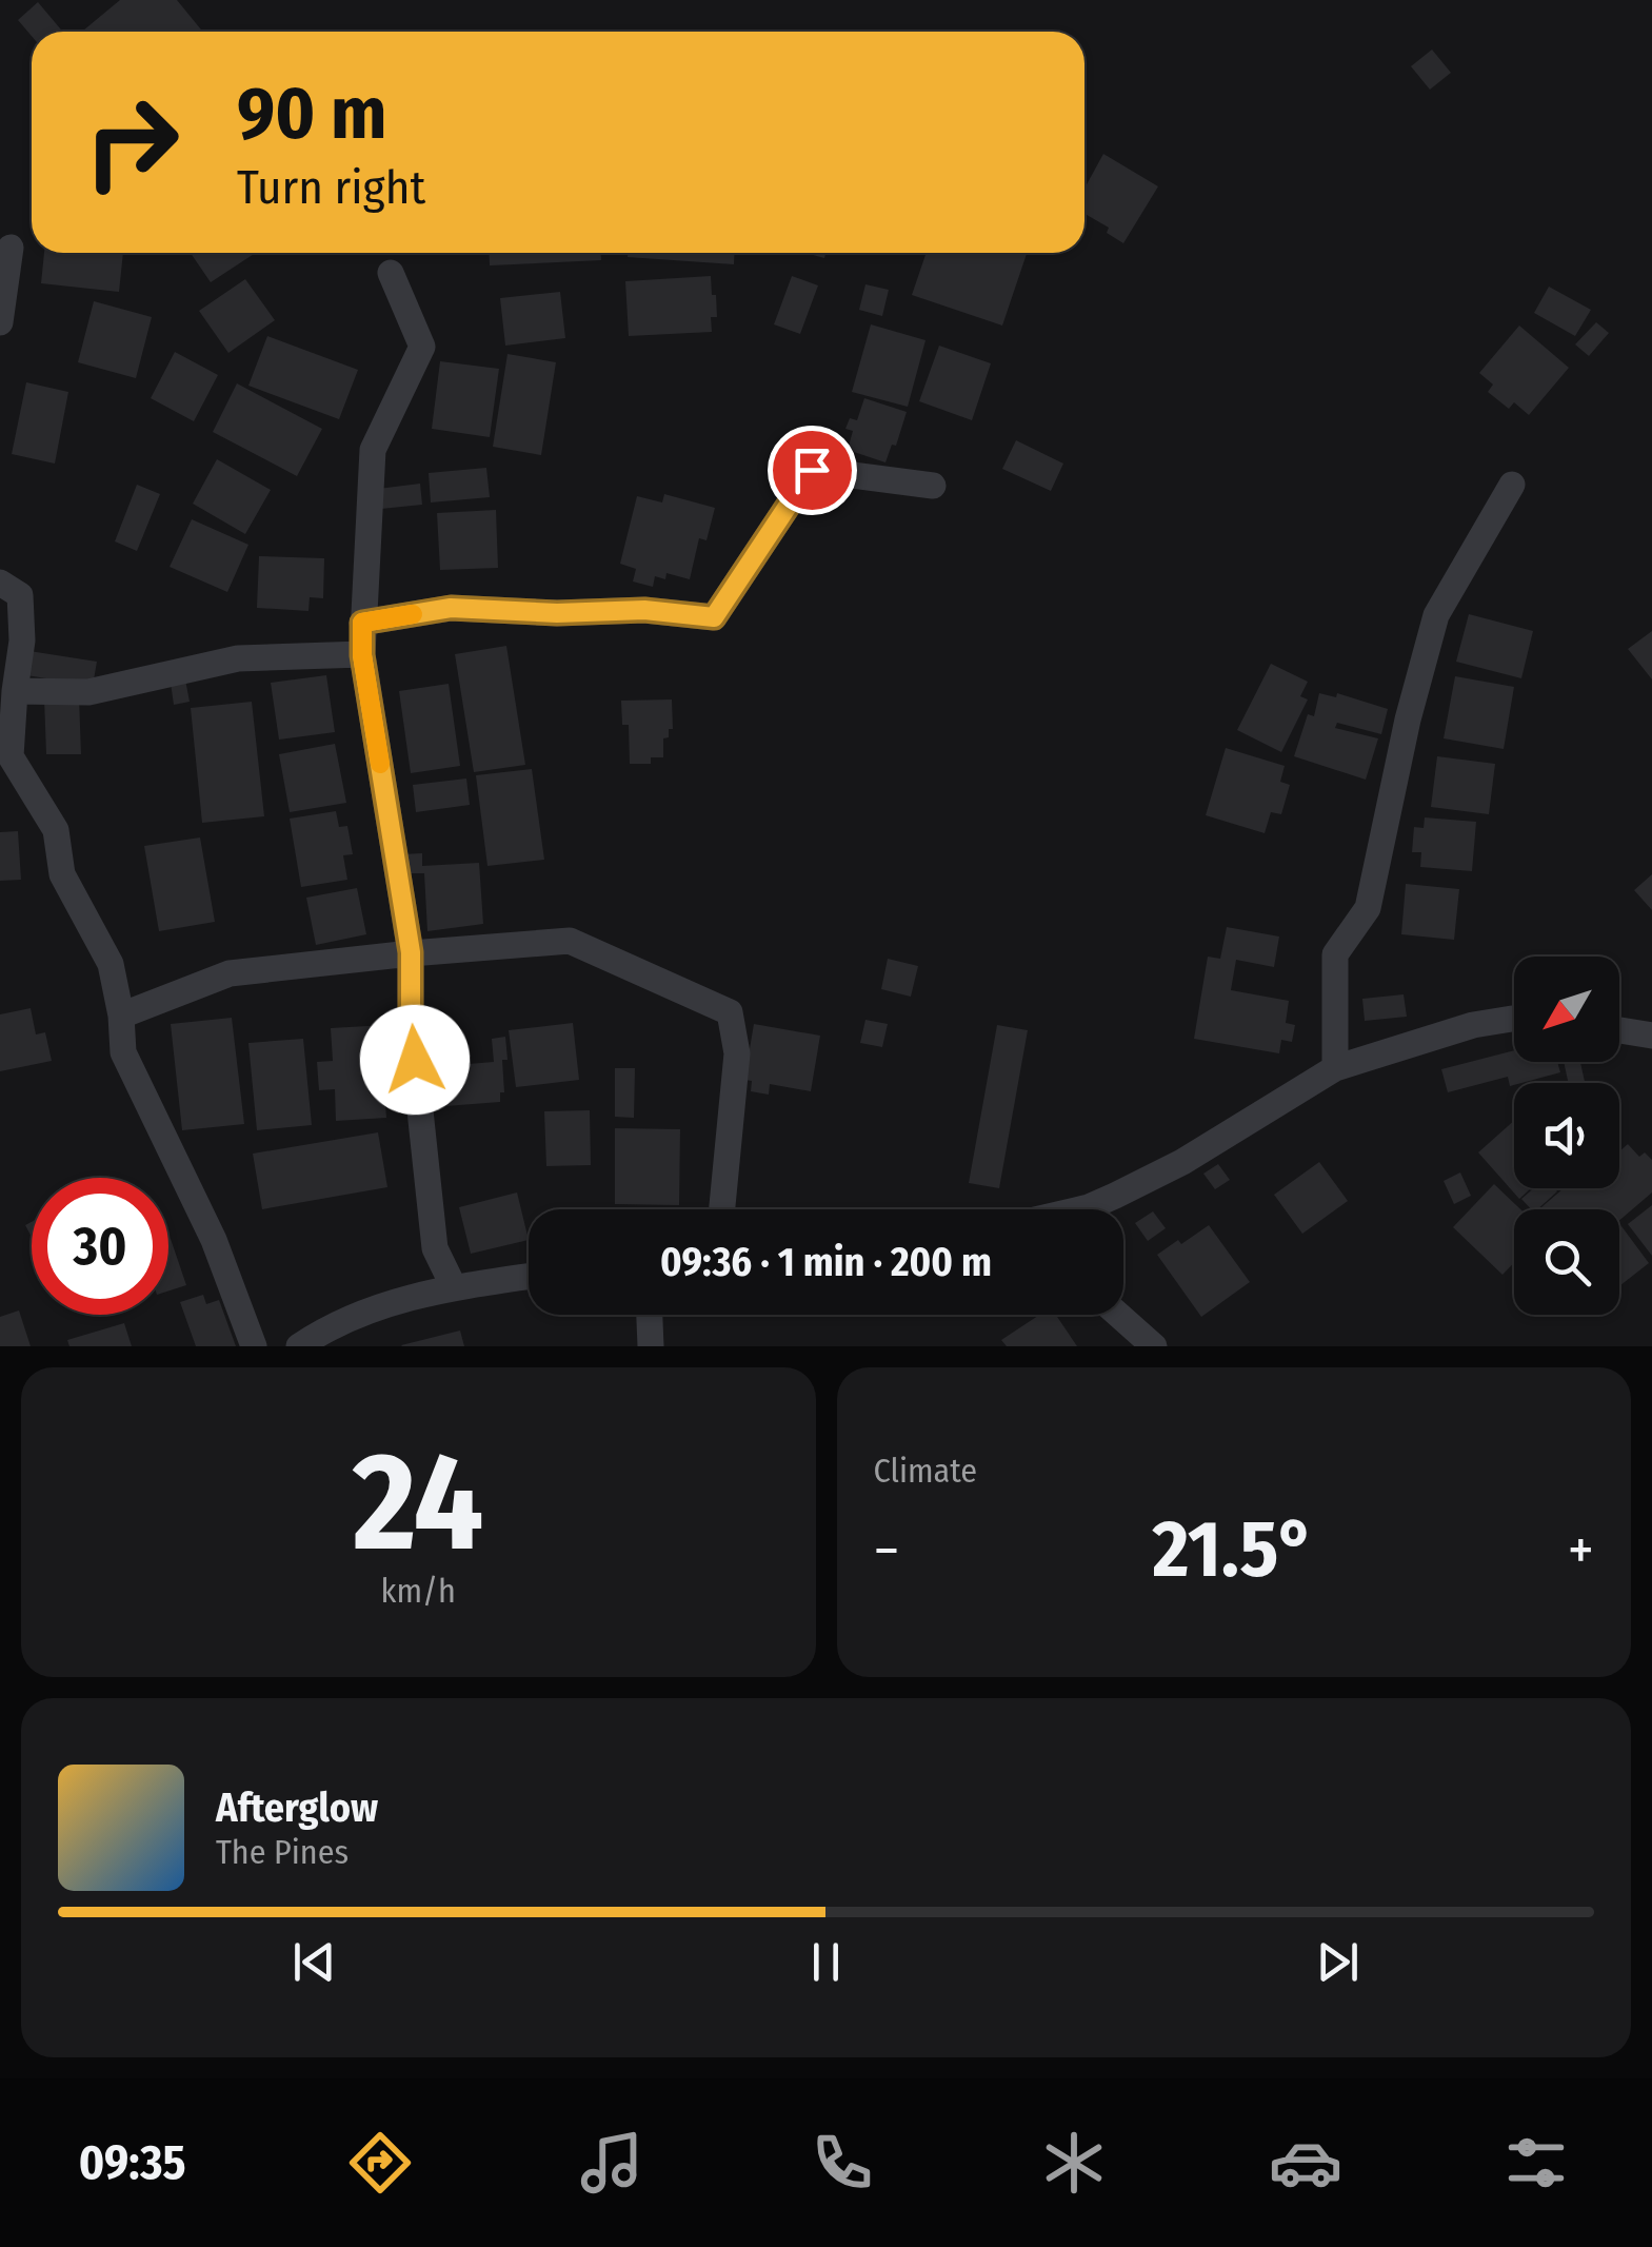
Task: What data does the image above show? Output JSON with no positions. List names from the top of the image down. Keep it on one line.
{"north":"bottom left","page":{"turn":["90 m","Turn right"],"limit":"30","trip":"09:36 · 1 min · 200 m","tile":[["24","km/h"],"Climate"],"heat":["−","21.5°","+"],"song":["Afterglow","The Pines"],"tabs":"09:35"}}
